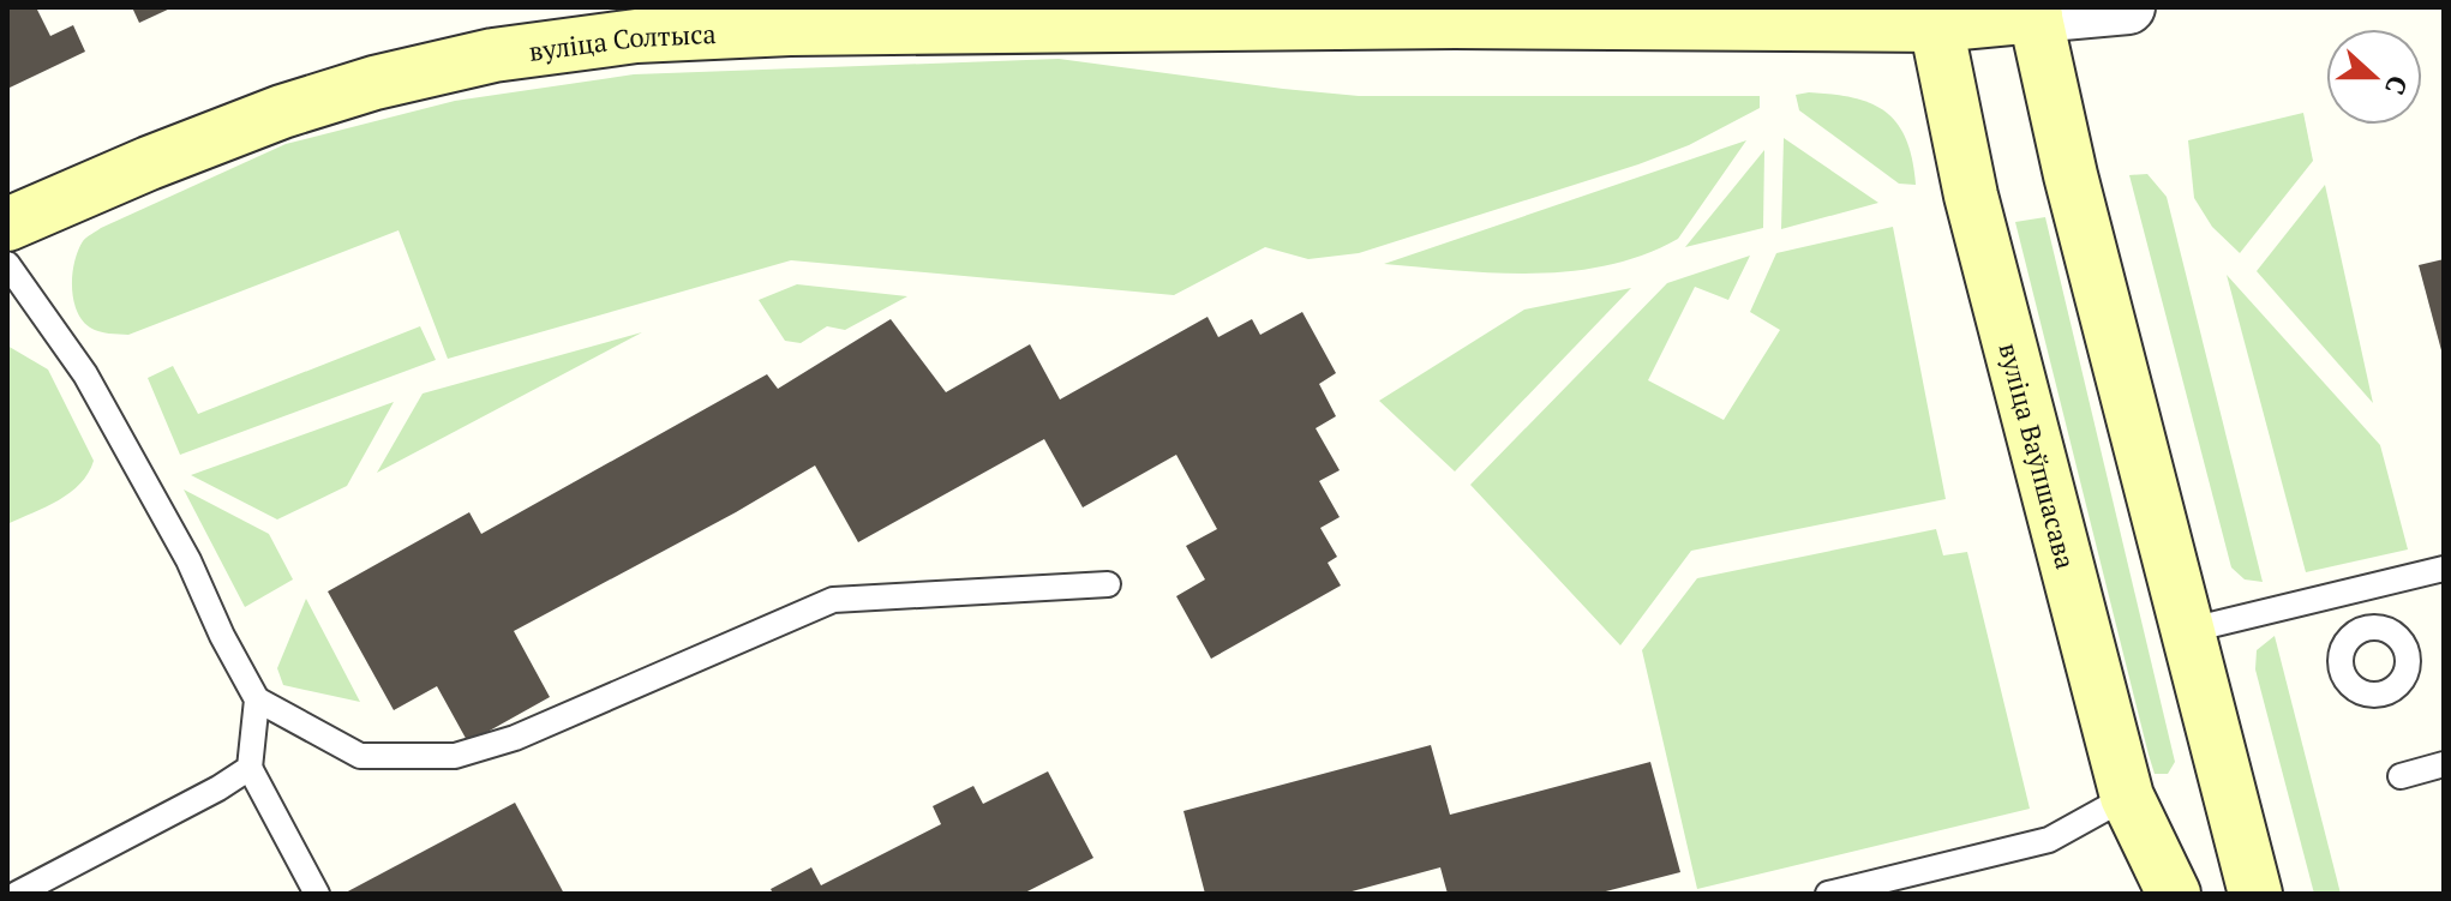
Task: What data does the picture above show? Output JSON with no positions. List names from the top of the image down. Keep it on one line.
{"streets":{"main road":["вуліца Солтыса","вуліца Ваўпшасава"]},"crossings":[["вуліца Солтыса","вуліца Ваўпшасава"]],"north":"right"}
